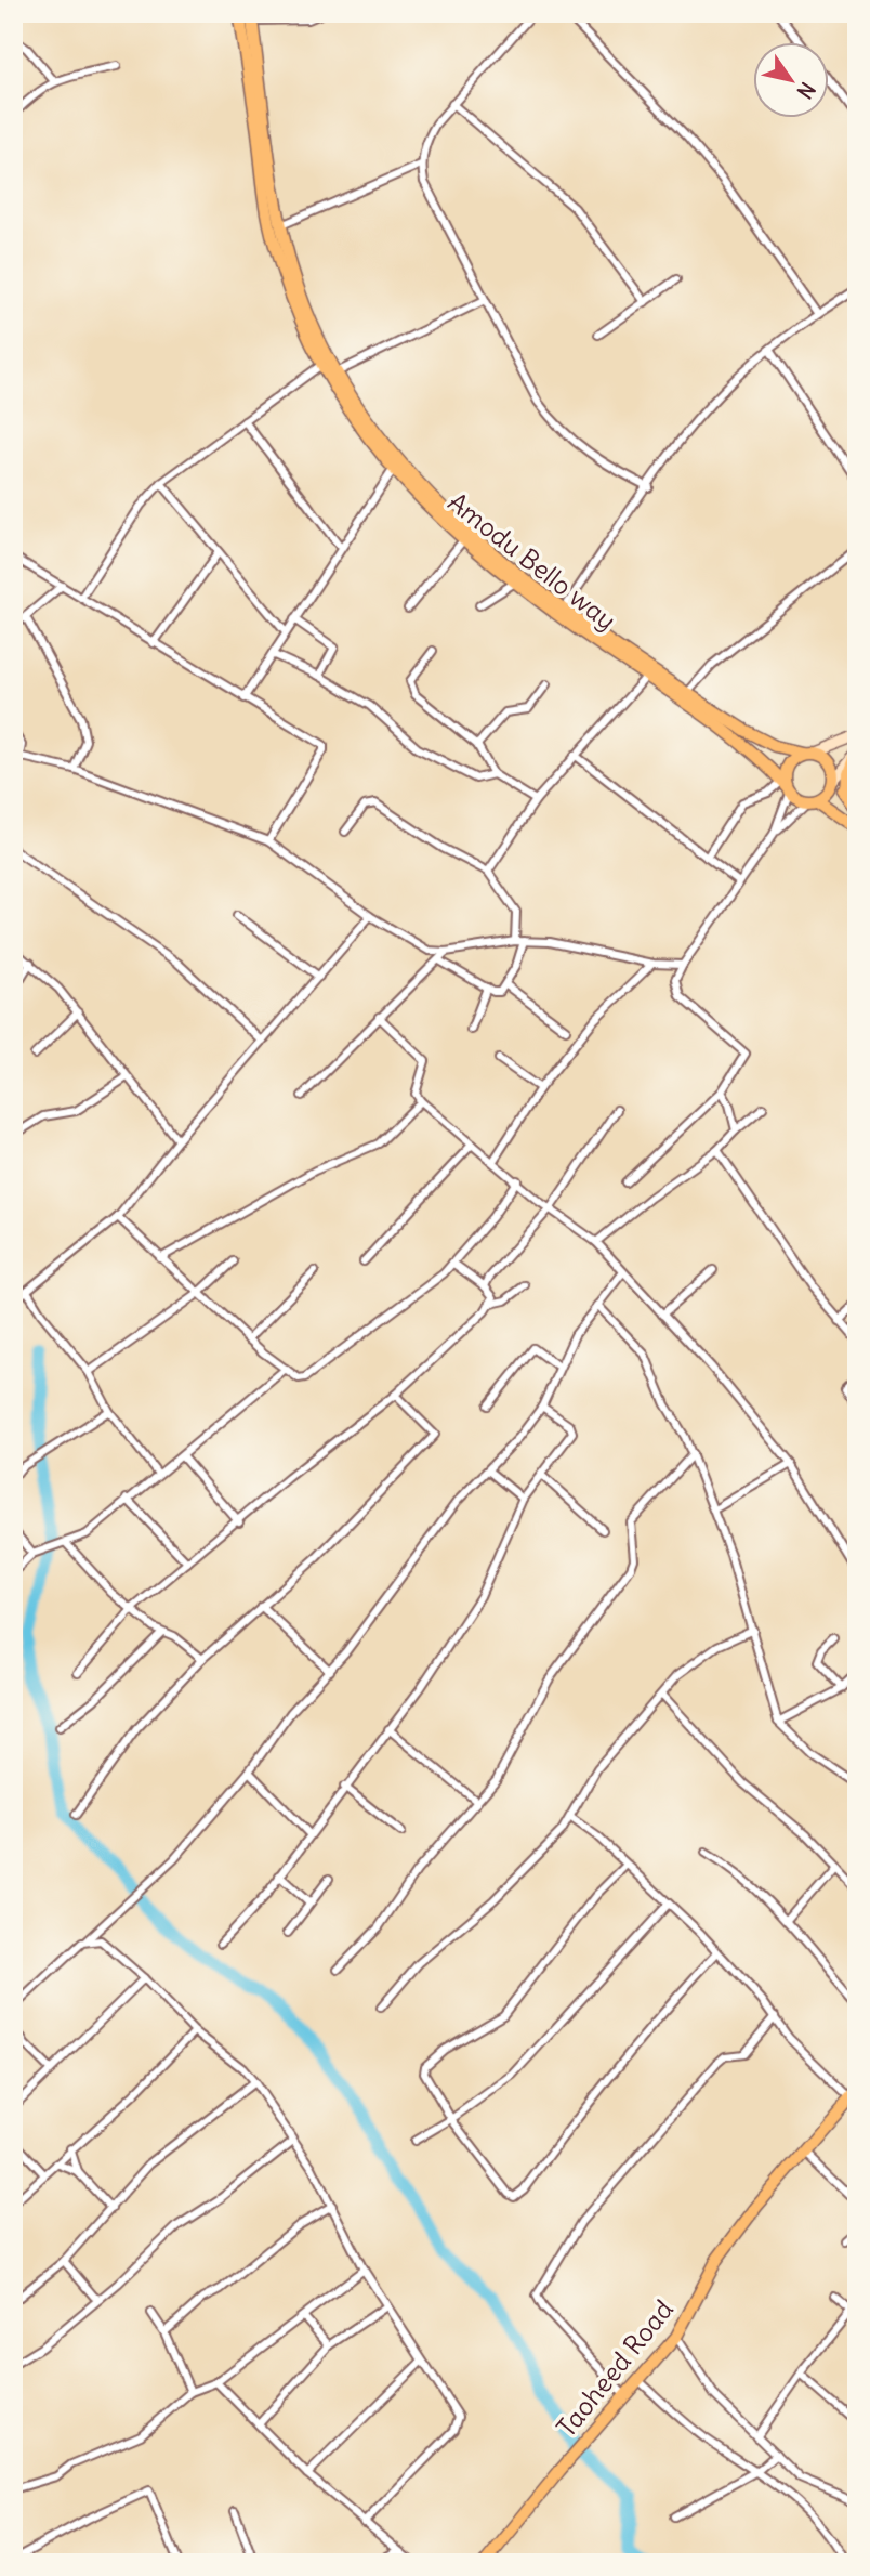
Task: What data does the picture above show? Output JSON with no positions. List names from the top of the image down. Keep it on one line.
{"streets":{"main road":["Amodu Bello way","Taoheed Road"]},"north":"bottom right"}
